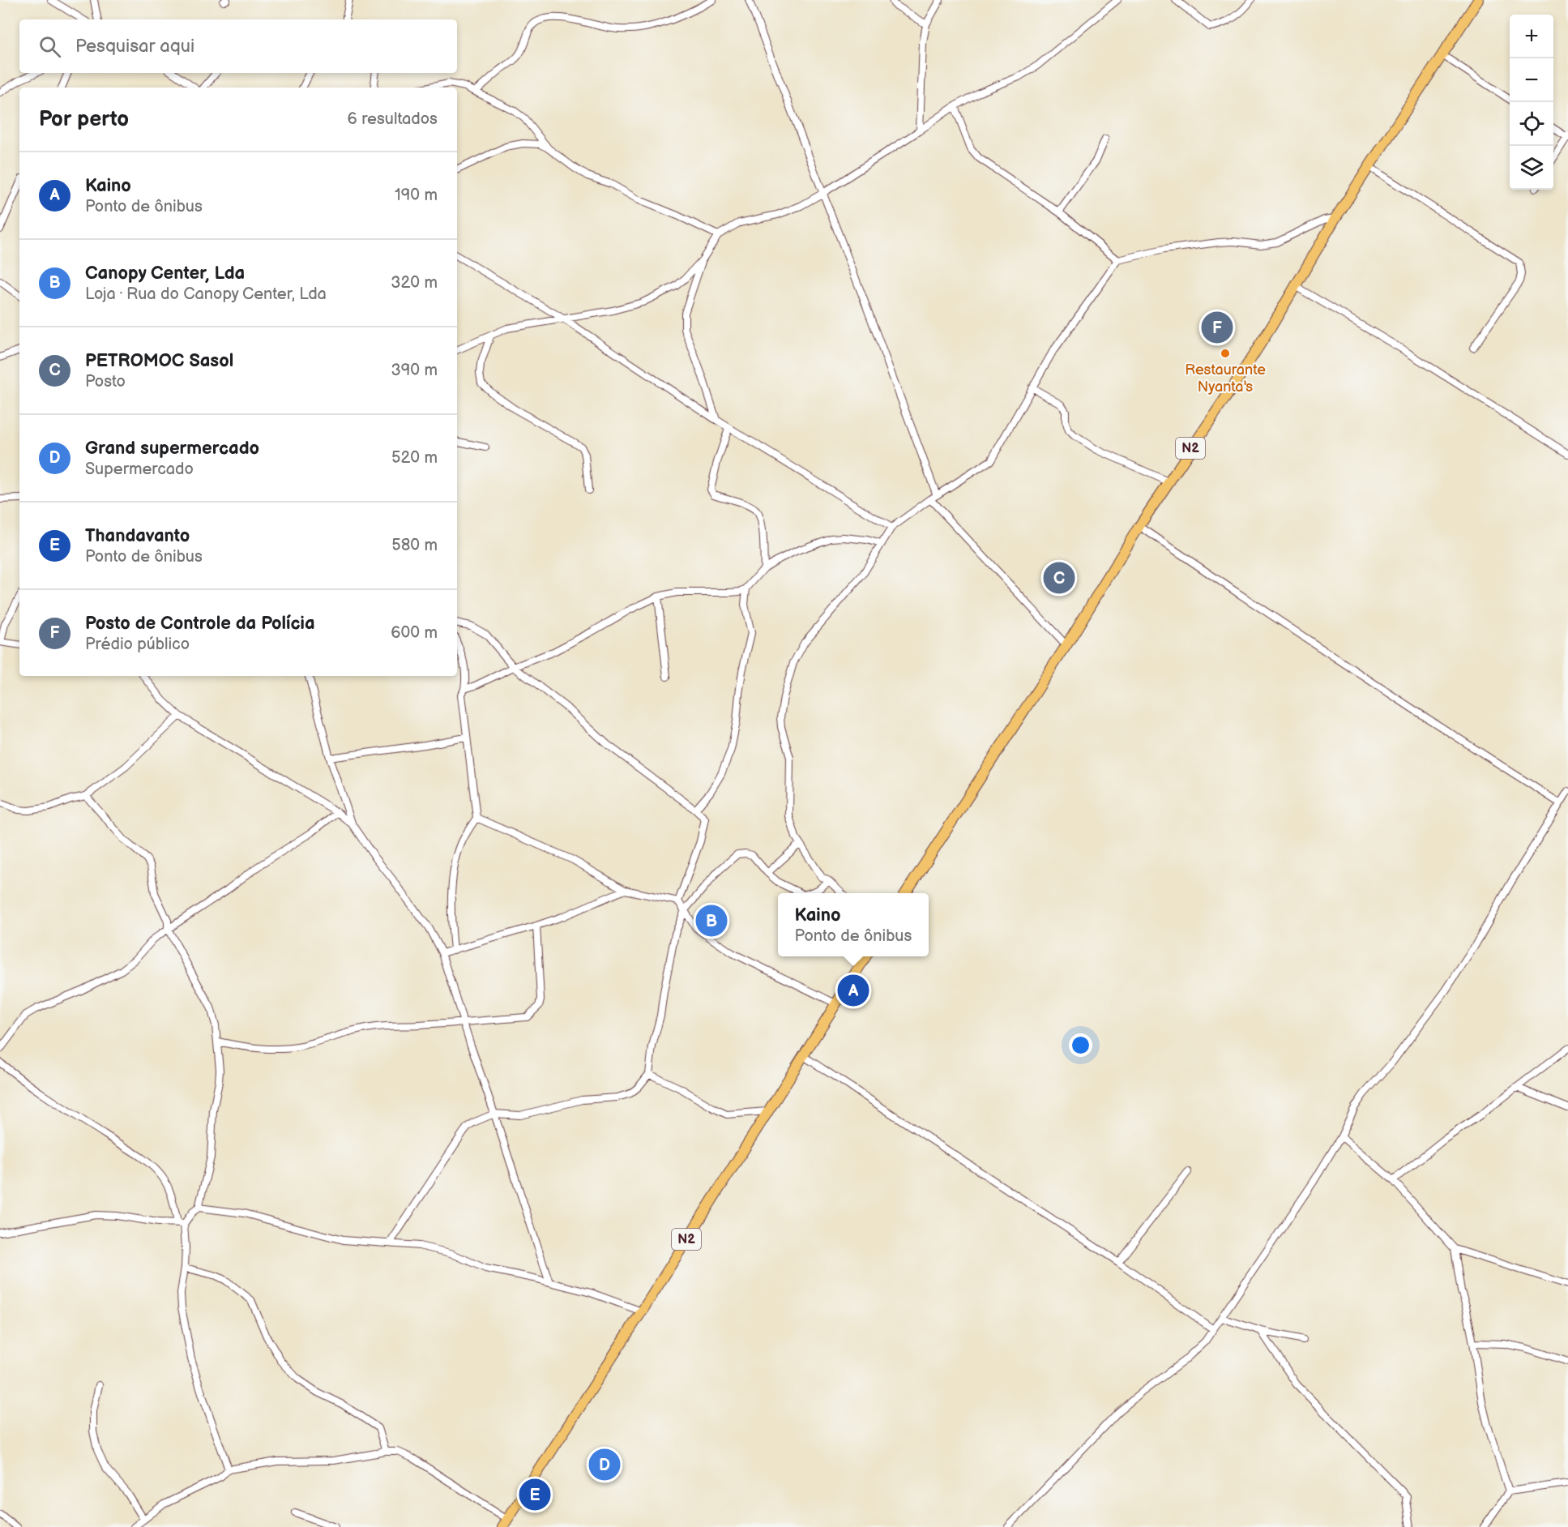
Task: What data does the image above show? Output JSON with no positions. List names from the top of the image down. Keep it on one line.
{"streets":{"main road":["N2"]},"places":["Restaurante Nyanta's"],"page":{"map_buttons":["+","−"],"search":"Pesquisar aqui","heading":["Por perto","6 resultados"],"list":[{"mark":"A","name":"Kaino","note":"Ponto de ônibus","value":"190 m"},{"mark":"B","name":"Canopy Center, Lda","note":"Loja · Rua do Canopy Center, Lda","value":"320 m"},{"mark":"C","name":"PETROMOC Sasol","note":"Posto","value":"390 m"},{"mark":"D","name":"Grand supermercado","note":"Supermercado","value":"520 m"},{"mark":"E","name":"Thandavanto","note":"Ponto de ônibus","value":"580 m"},{"mark":"F","name":"Posto de Controle da Polícia","note":"Prédio público","value":"600 m"}],"pins":["F","C","B","A","D","E"],"popup":["Kaino","Ponto de ônibus"]}}
